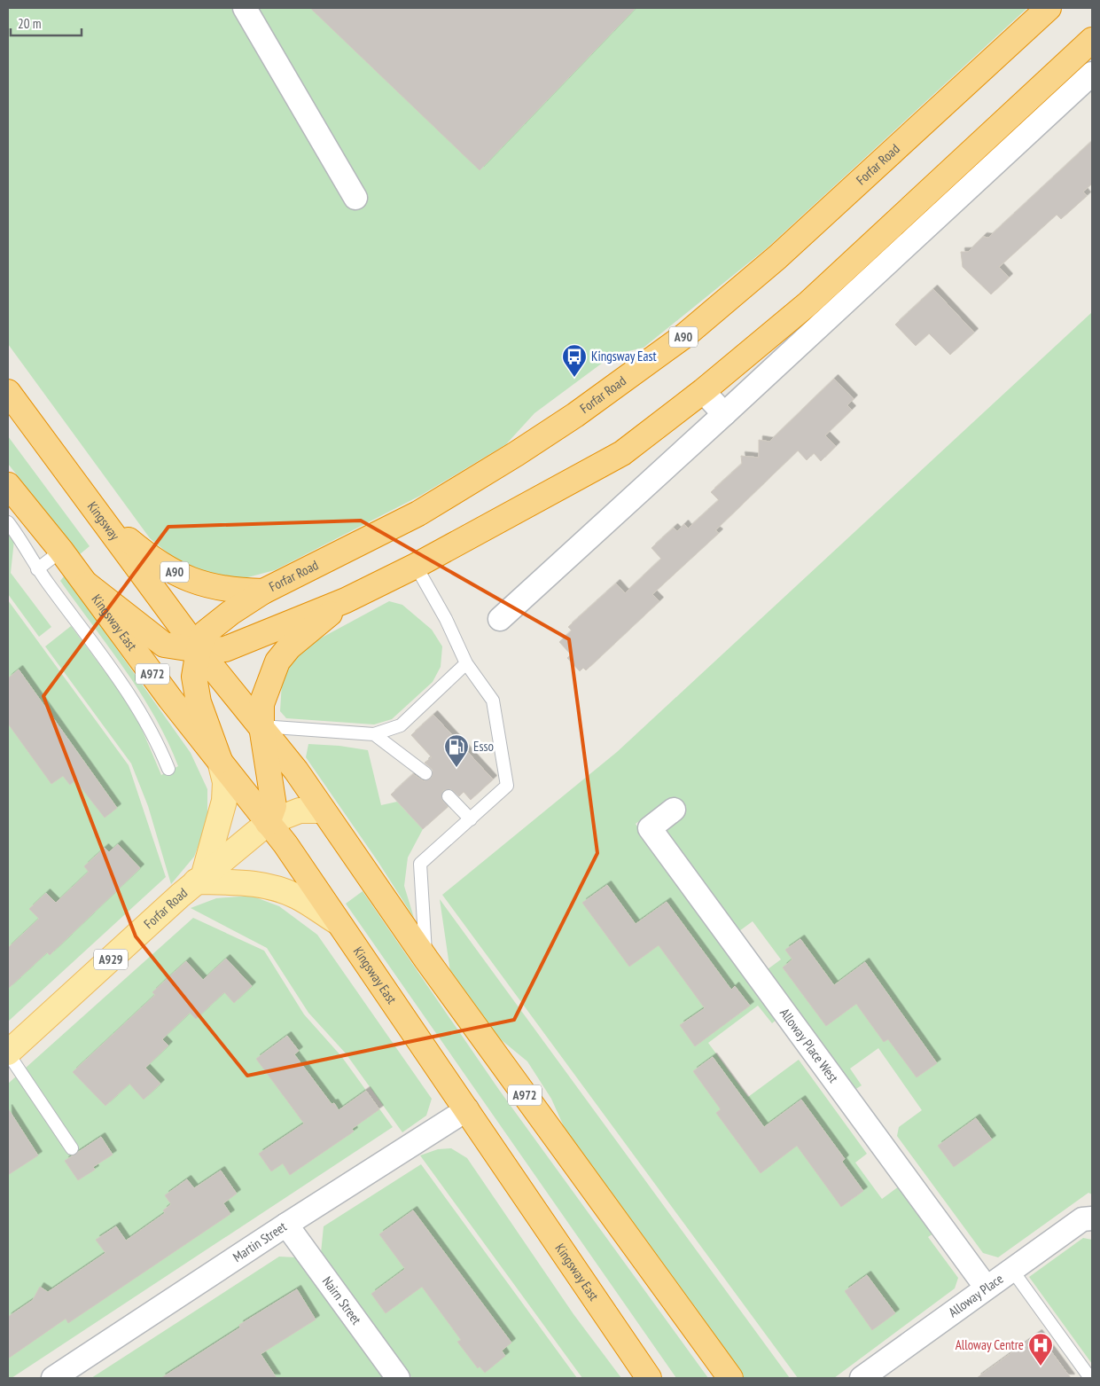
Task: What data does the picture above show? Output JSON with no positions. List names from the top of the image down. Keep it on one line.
{"streets":{"highway":["Forfar Road","A90","Kingsway","Kingsway East","A972"],"main road":["A929"],"street":["Alloway Place West","Martin Street","Alloway Place","Nairn Street"]},"crossings":[["Forfar Road","A90"],["Forfar Road","Kingsway"],["Forfar Road","Kingsway East"],["Forfar Road","A972"],["A90","Kingsway"],["Kingsway","A972"],["Kingsway East","Martin Street"],["Alloway Place West","Alloway Place"],["Martin Street","Nairn Street"]],"places":{"bus stop":["Kingsway East"],"fuel station":["Esso"],"hospital":["Alloway Centre"]},"scale_bar":"20 m"}
